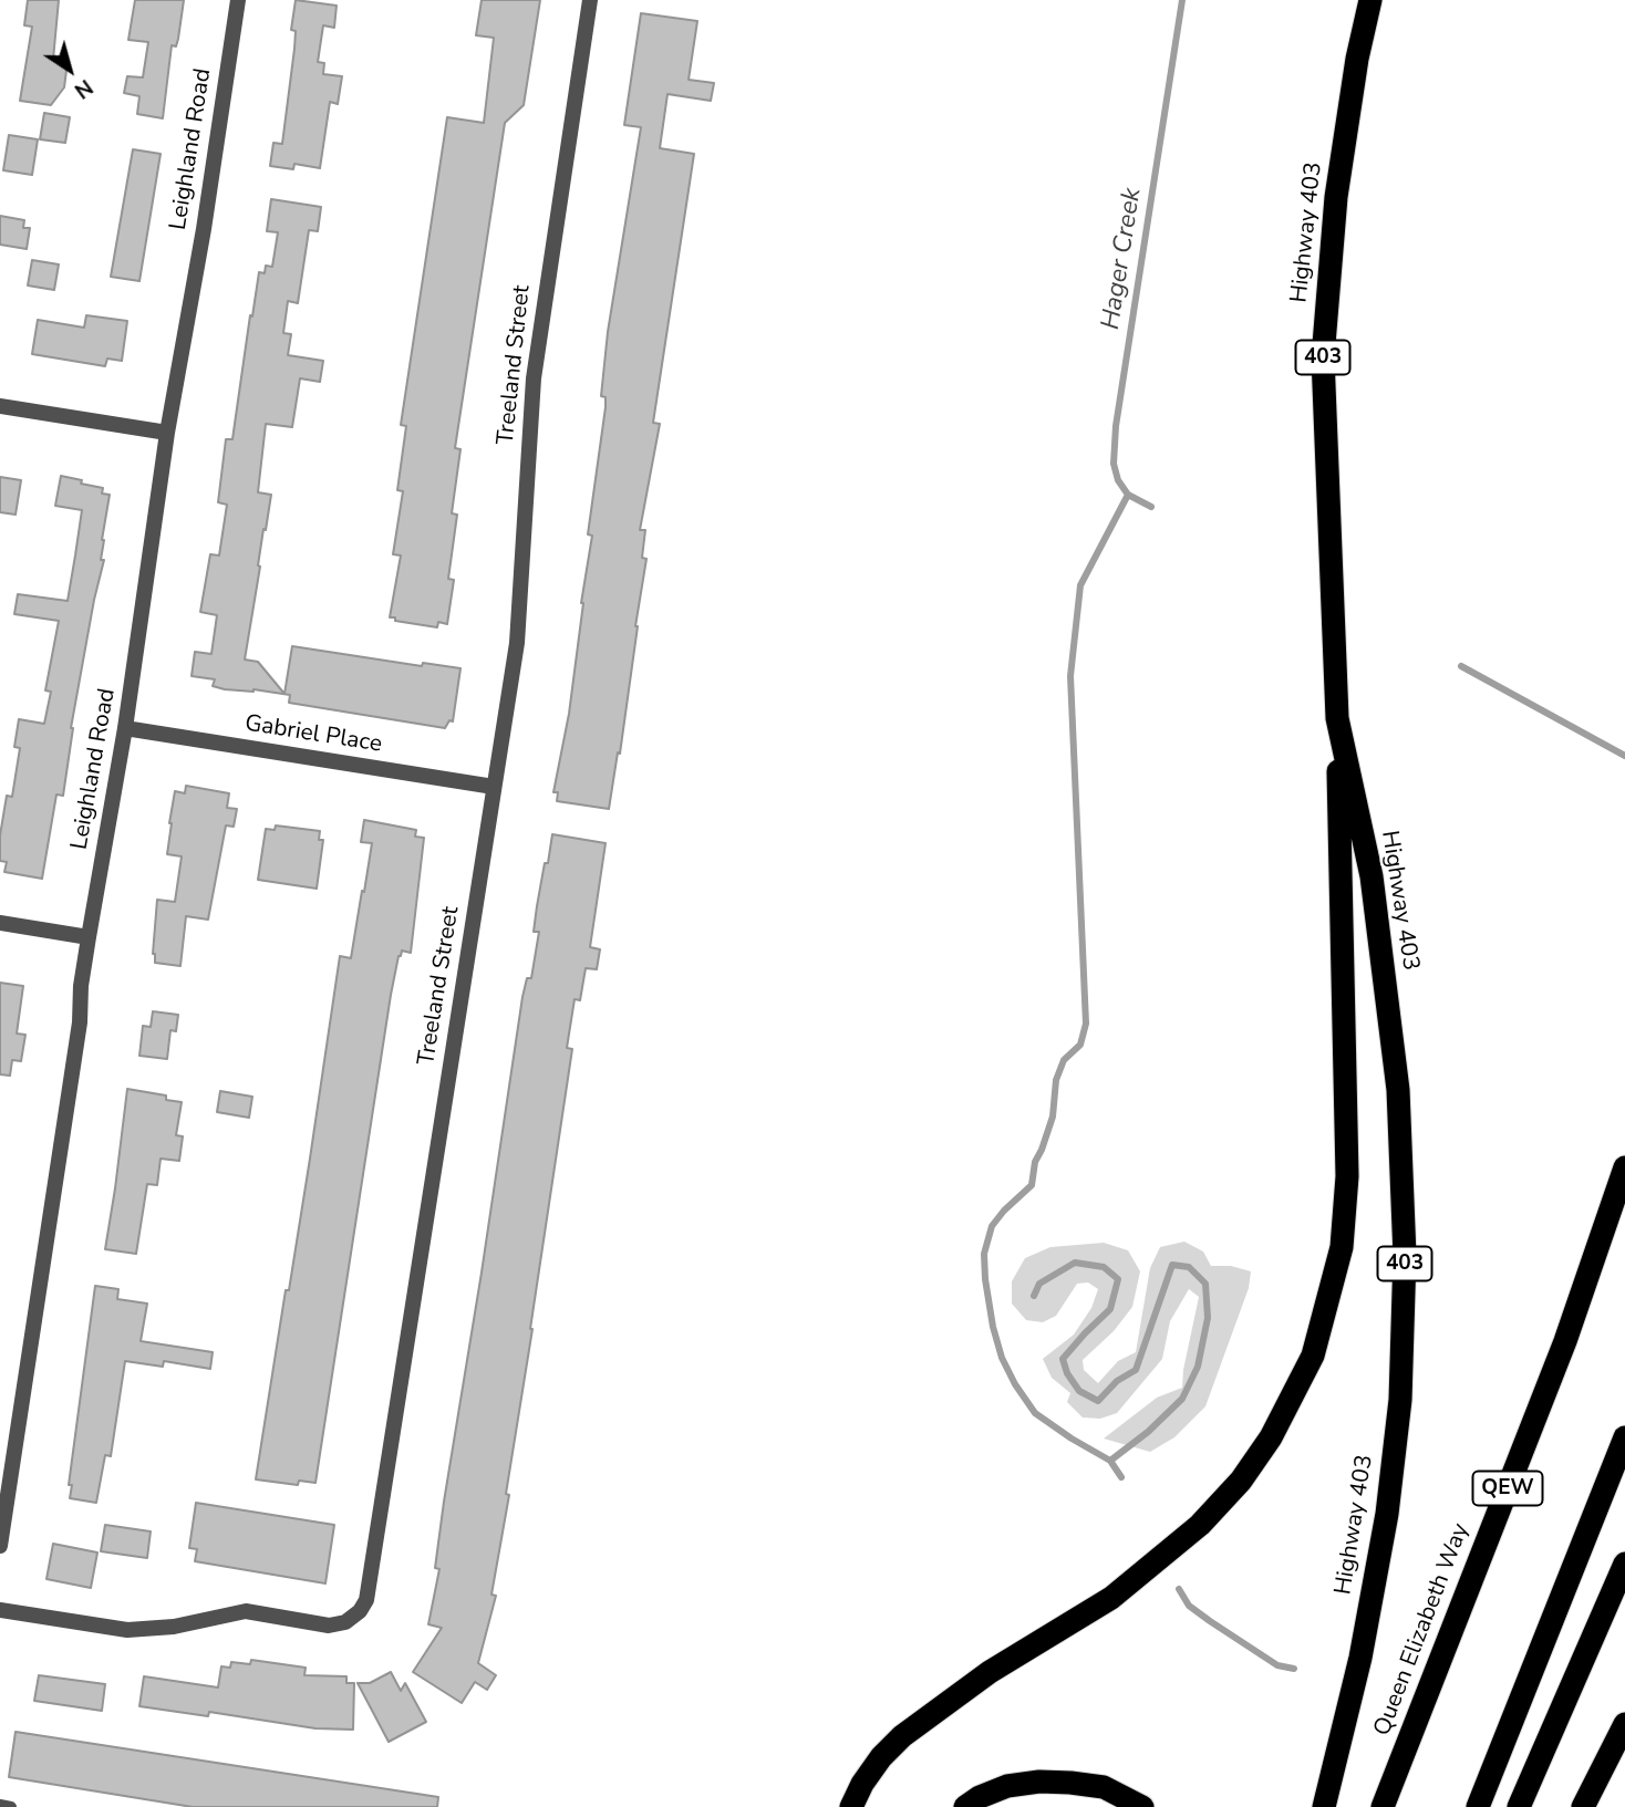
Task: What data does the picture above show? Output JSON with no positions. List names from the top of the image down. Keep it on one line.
{"streets":{"highway":["Highway 403","403","QEW","Queen Elizabeth Way"],"street":["Leighland Road","Treeland Street","Gabriel Place"]},"crossings":[["Leighland Road","Gabriel Place"],["Treeland Street","Gabriel Place"]],"water":["Hager Creek"],"north":"bottom right"}
